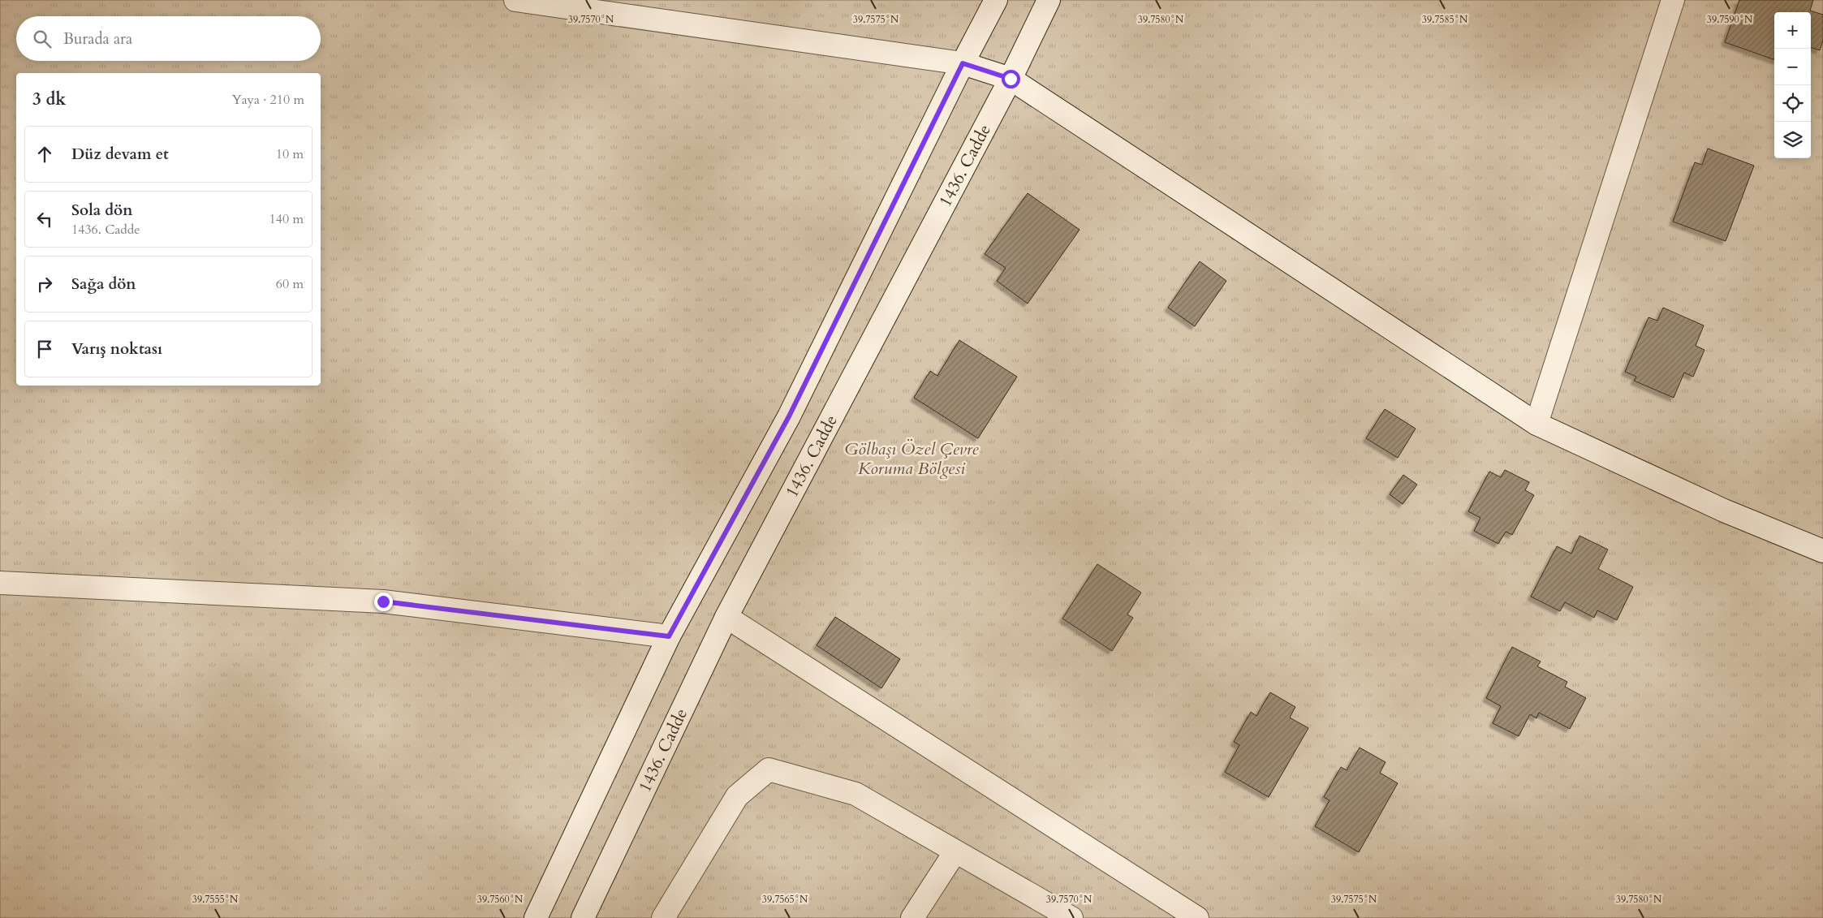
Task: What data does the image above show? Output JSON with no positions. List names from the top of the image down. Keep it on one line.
{"streets":{"street":["1436. Cadde"]},"parks":["Gölbaşı Özel Çevre Koruma Bölgesi"],"page":{"map_buttons":["+","−"],"search":"Burada ara","heading":["3 dk","Yaya · 210 m"],"list":[["Düz devam et","10 m"],["Sola dön","1436. Cadde","140 m"],["Sağa dön","60 m"],"Varış noktası"]},"coordinates":["39.7570°N","39.7575°N","39.7580°N","39.7590°N","39.7585°N","39.7555°N","39.7560°N","39.7565°N"]}
